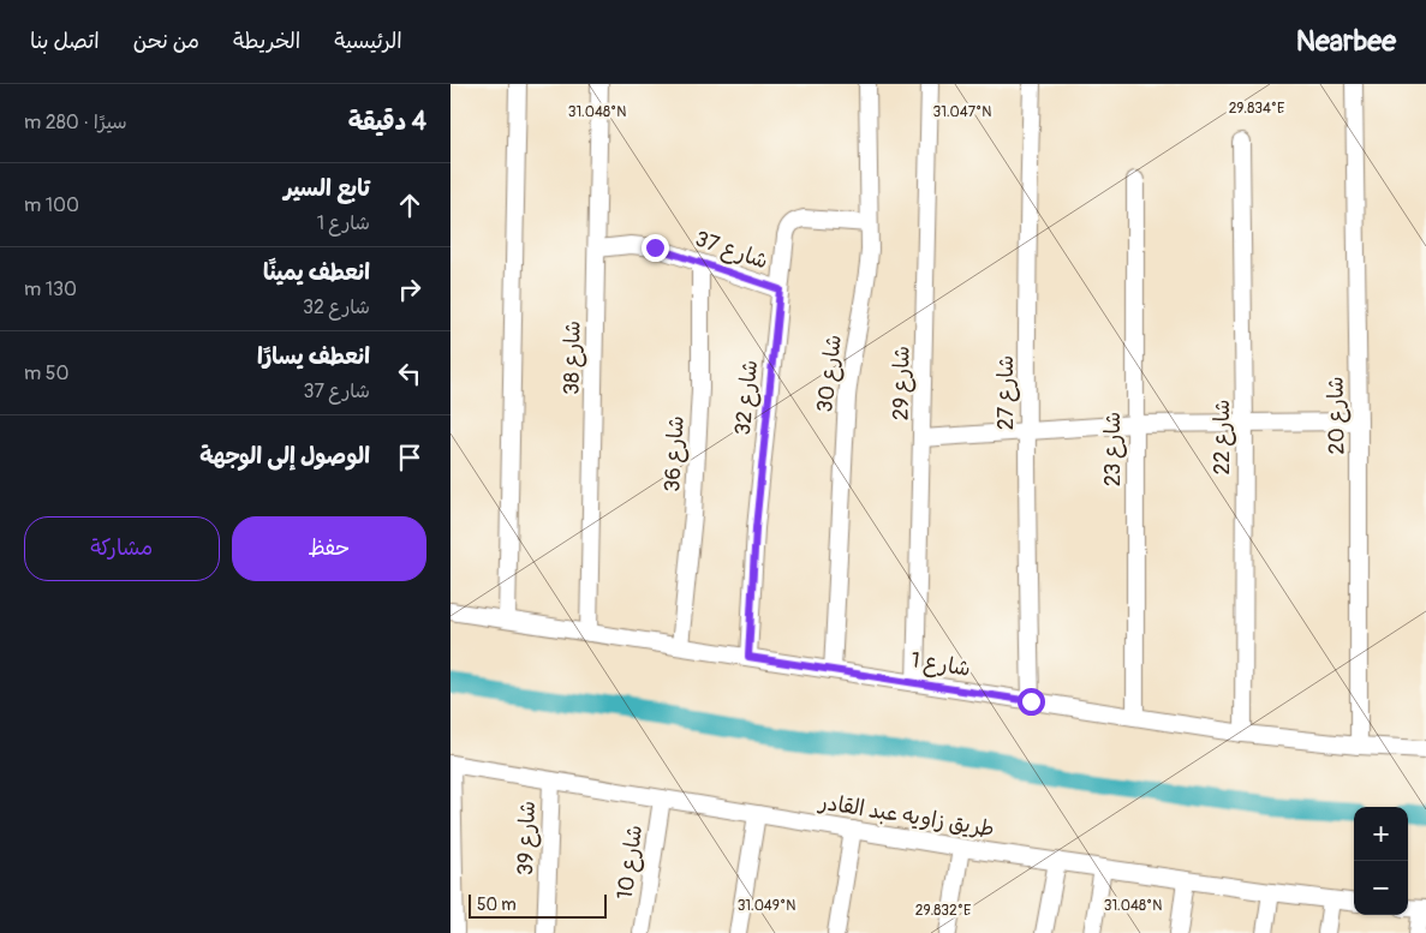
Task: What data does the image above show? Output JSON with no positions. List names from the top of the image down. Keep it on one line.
{"streets":{"street":["شارع 37","شارع 38","شارع 30","شارع 29","شارع 27","شارع 32","شارع 20","شارع 22","شارع 23","شارع 36","شارع 1","طريق زاويه عبد القادر","شارع 39","شارع 10"]},"crossings":[["شارع 37","شارع 38"],["شارع 37","شارع 32"],["شارع 37","شارع 36"],["شارع 38","شارع 1"],["شارع 30","شارع 32"],["شارع 30","شارع 1"],["شارع 29","شارع 1"],["شارع 27","شارع 1"],["شارع 32","شارع 1"],["شارع 20","شارع 1"],["شارع 22","شارع 1"],["شارع 23","شارع 1"],["شارع 36","شارع 1"],["طريق زاويه عبد القادر","شارع 39"],["طريق زاويه عبد القادر","شارع 10"]],"scale_bar":"50 m","page":{"header":"Nearbee","nav":["الرئيسية","الخريطة","من نحن","اتصل بنا"],"heading":["4 دقيقة","سيرًا · 280 m"],"list":[["تابع السير","شارع 1","100 m"],["انعطف يمينًا","شارع 32","130 m"],["انعطف يسارًا","شارع 37","50 m"],"الوصول إلى الوجهة"],"buttons":["حفظ","مشاركة"],"map_buttons":["+","−"],"scale":"50 m"},"coordinates":["29.834°E","31.048°N","31.047°N","31.049°N","29.832°E"]}
